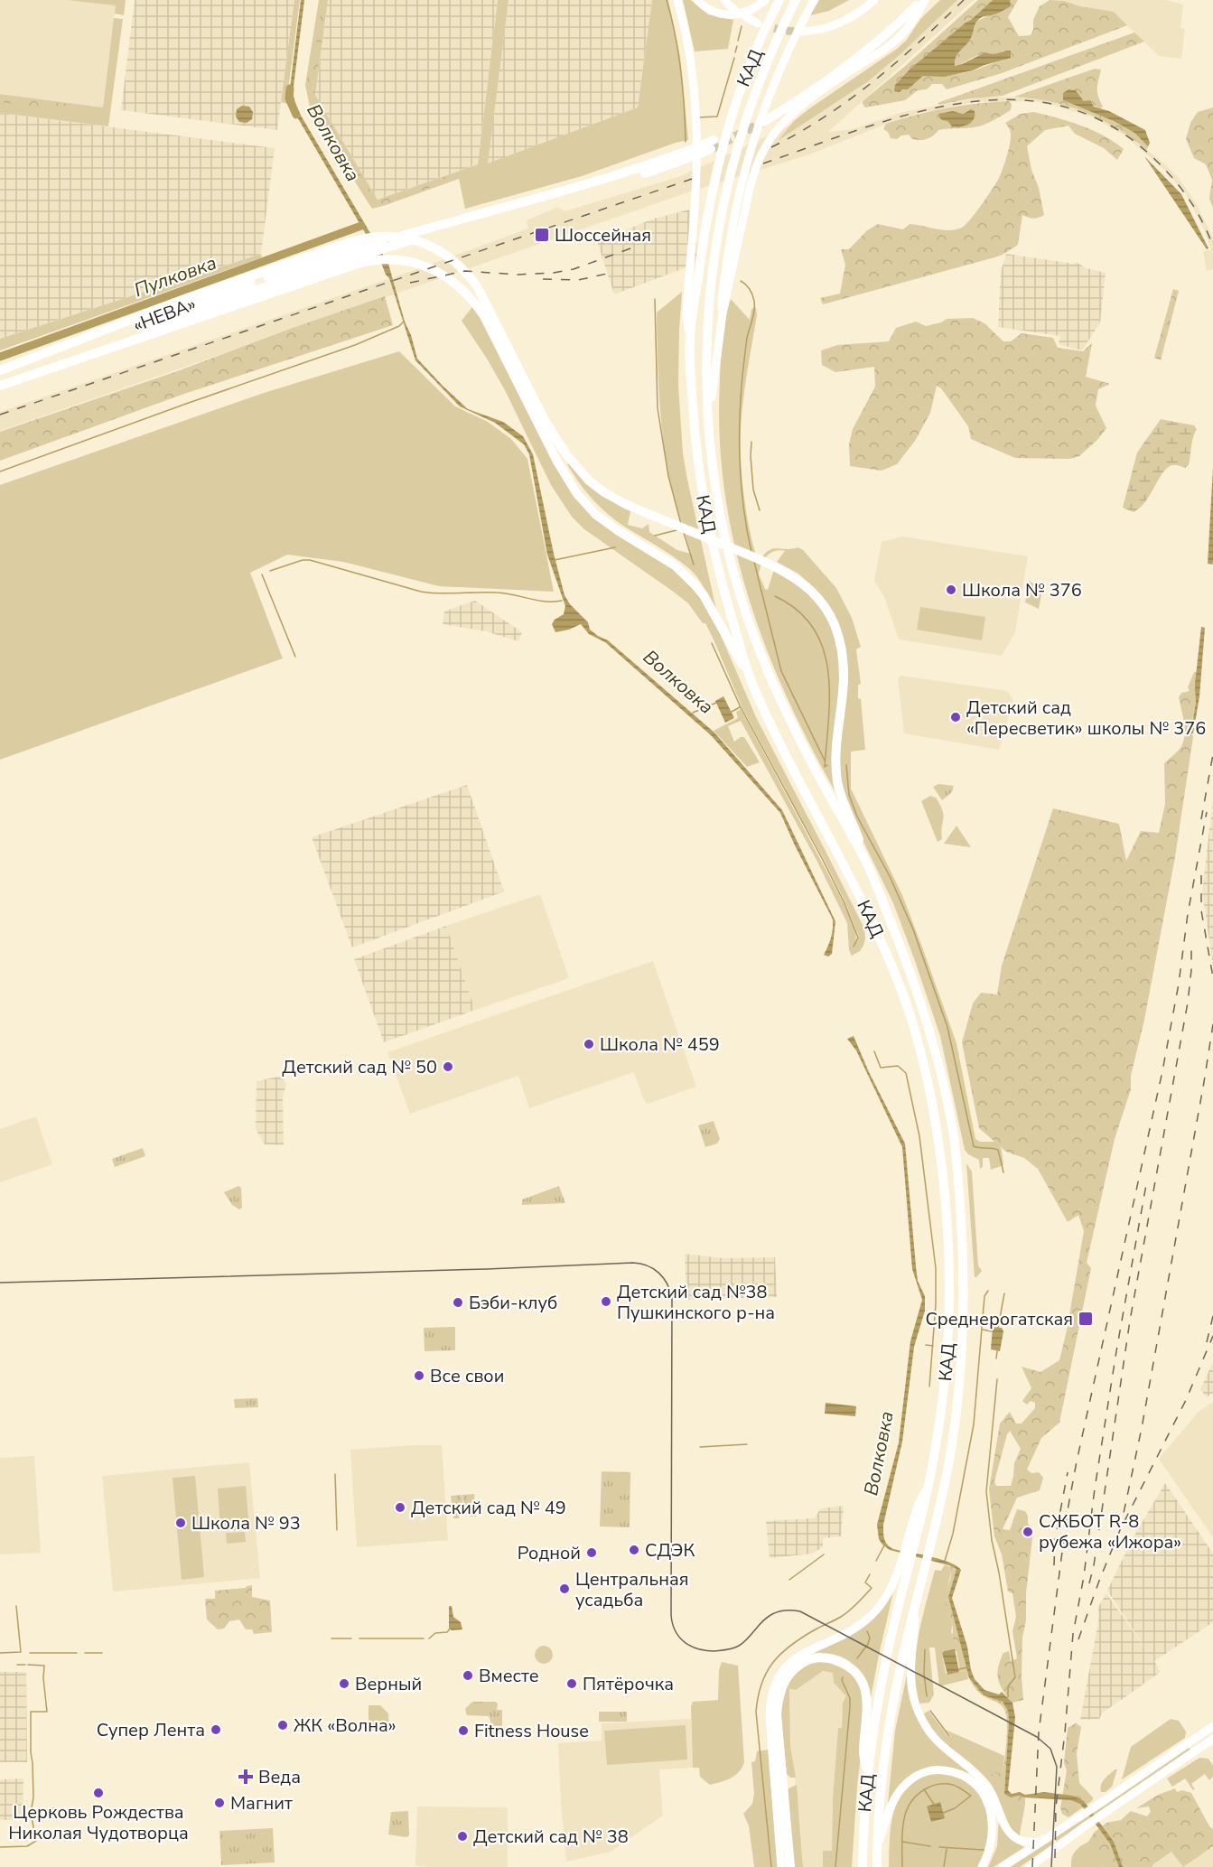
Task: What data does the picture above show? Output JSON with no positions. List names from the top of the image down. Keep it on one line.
{"streets":{"highway":["КАД","«НЕВА»"]},"water":["Волковка","Пулковка"],"places":{"transit":["Шоссейная","Среднерогатская"],"other":["Школа № 376","Детский сад «Пересветик» школы № 376","Школа № 459","Детский сад № 50","Детский сад №38 Пушкинского р-на","Бэби-клуб","Все свои","Детский сад № 49","Школа № 93","СЖБОТ R-8 рубежа «Ижора»","СДЭК","Родной","Центральная усадьба","Вместе","Верный","Пятёрочка","ЖК «Волна»","Супер Лента","Fitness House","Церковь Рождества Николая Чудотворца","Магнит","Детский сад № 38"],"health":["Веда"]}}
